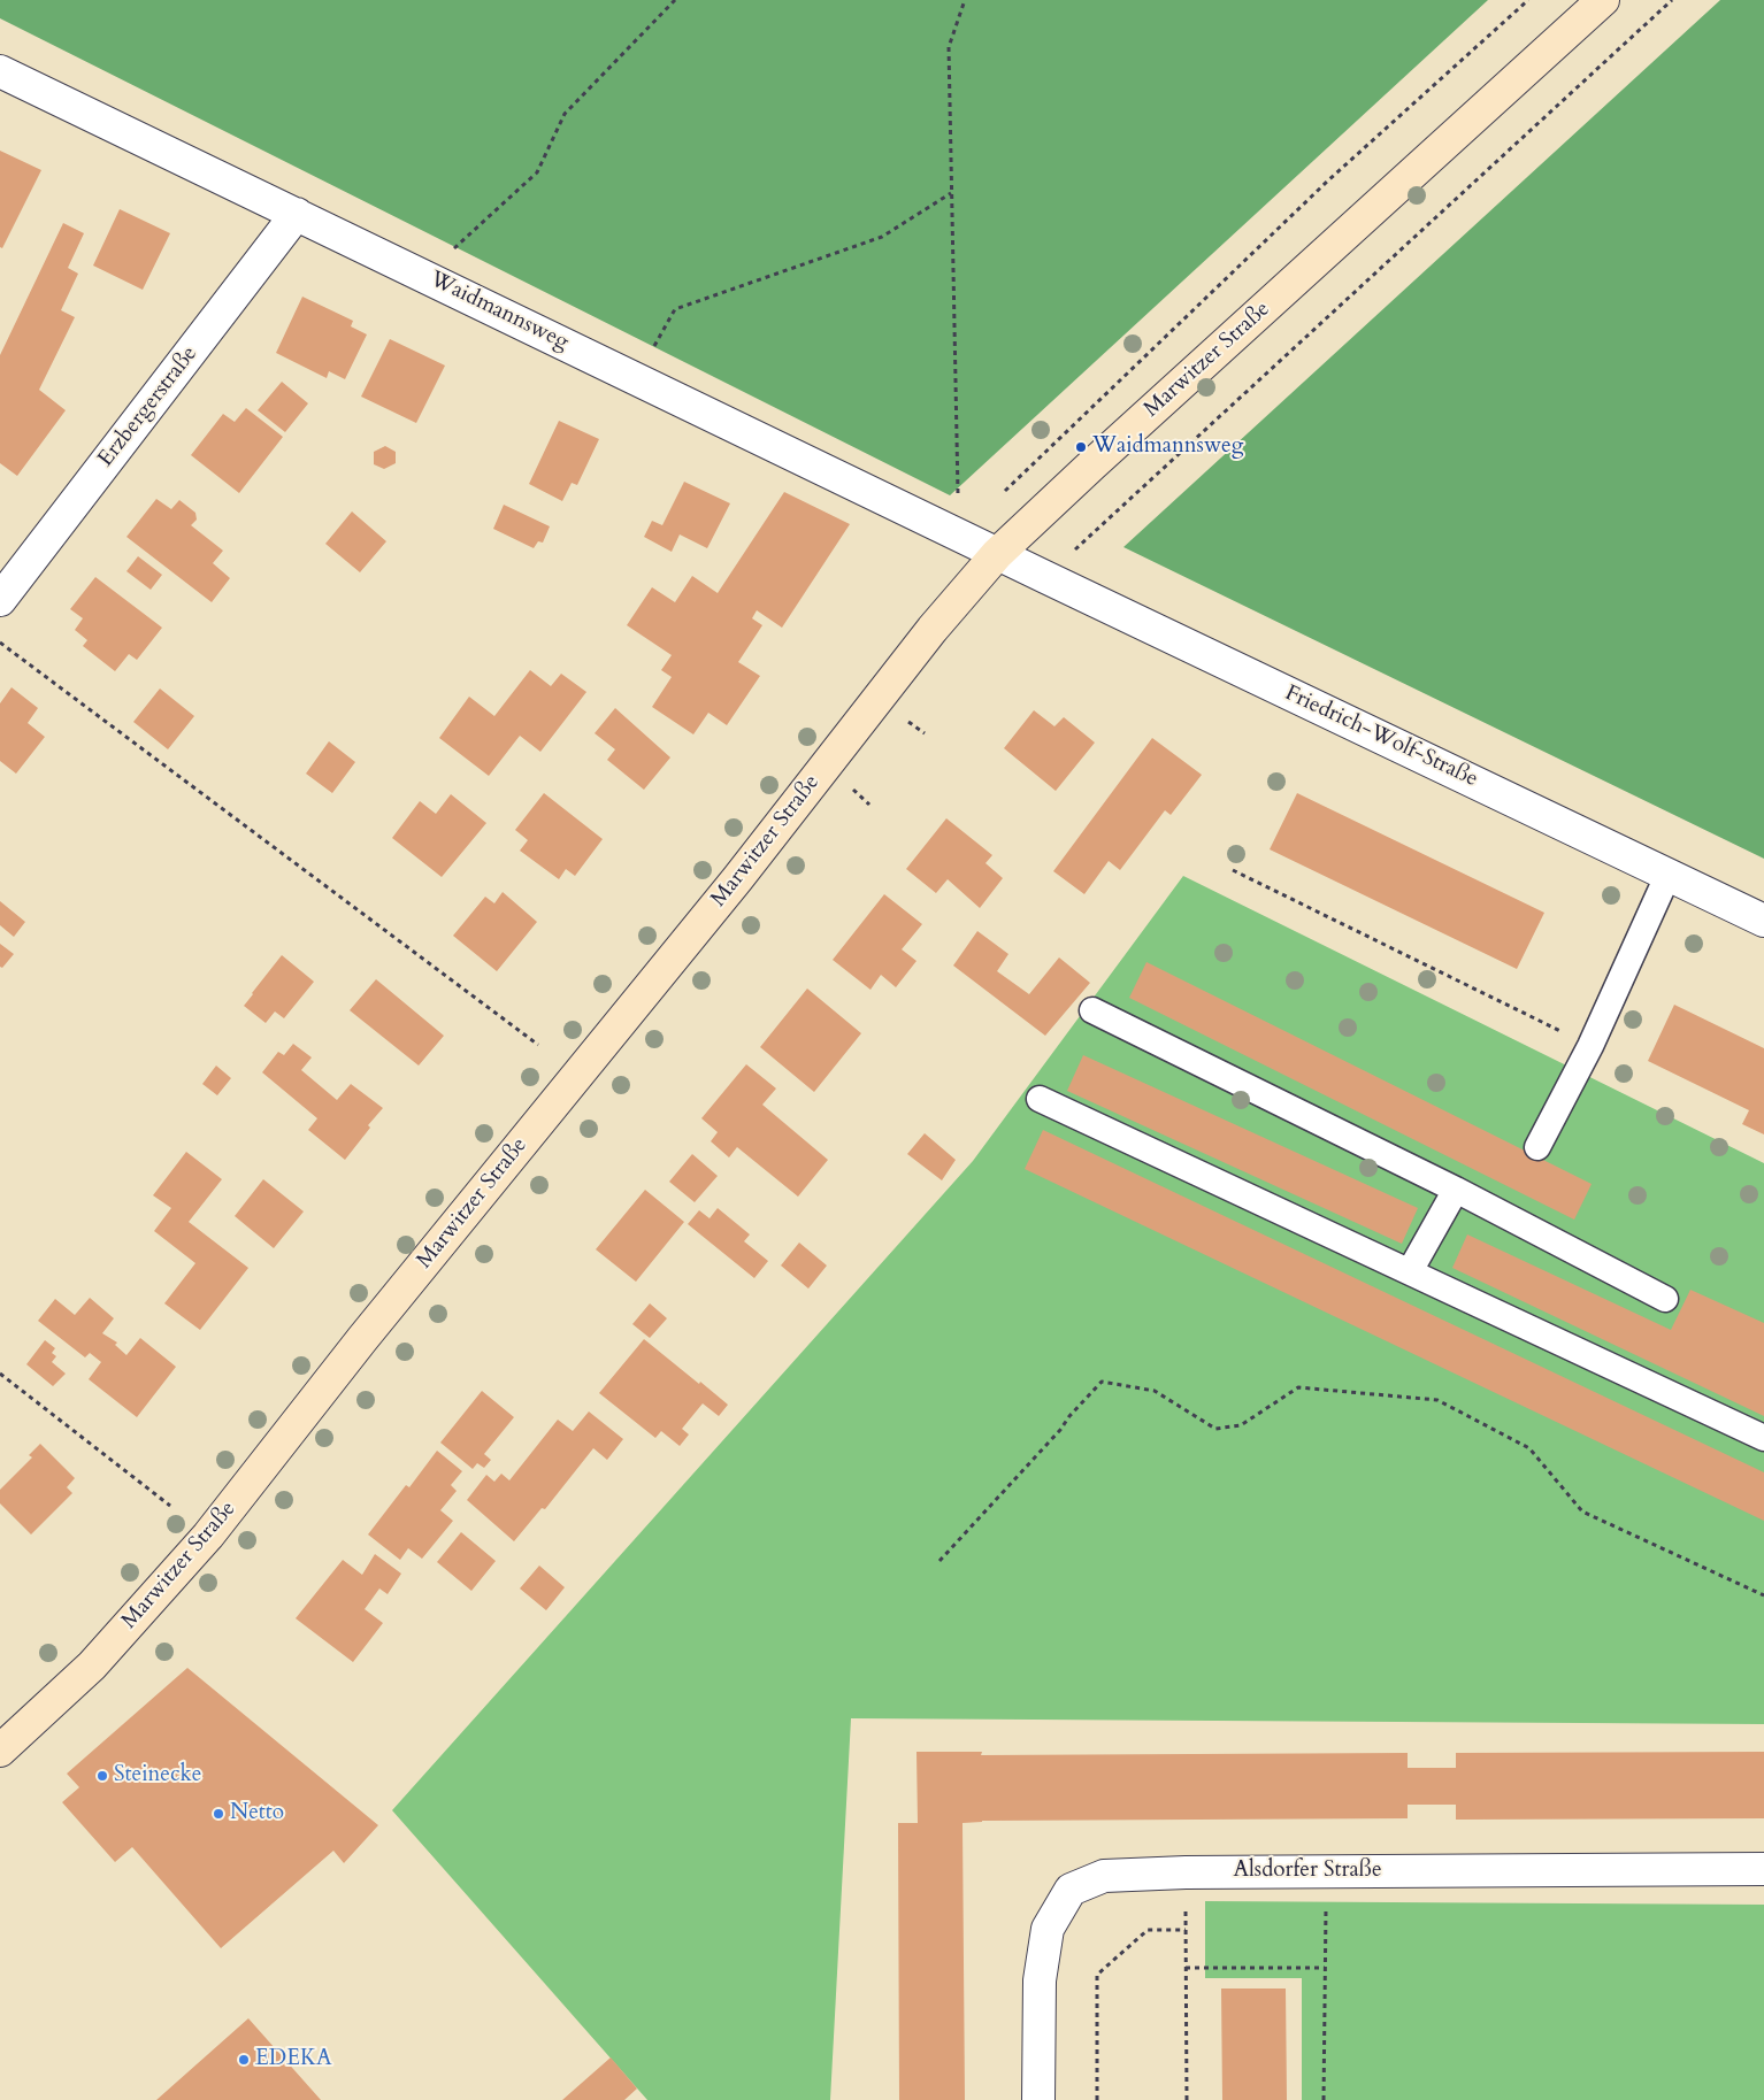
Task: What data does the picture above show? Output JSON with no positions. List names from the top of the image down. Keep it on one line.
{"streets":{"main road":["Marwitzer Straße"],"street":["Waidmannsweg","Erzbergerstraße","Friedrich-Wolf-Straße","Alsdorfer Straße"]},"crossings":[["Waidmannsweg","Marwitzer Straße"],["Waidmannsweg","Erzbergerstraße"],["Waidmannsweg","Friedrich-Wolf-Straße"],["Marwitzer Straße","Friedrich-Wolf-Straße"]],"places":["Waidmannsweg","Steinecke","Netto","EDEKA"]}
